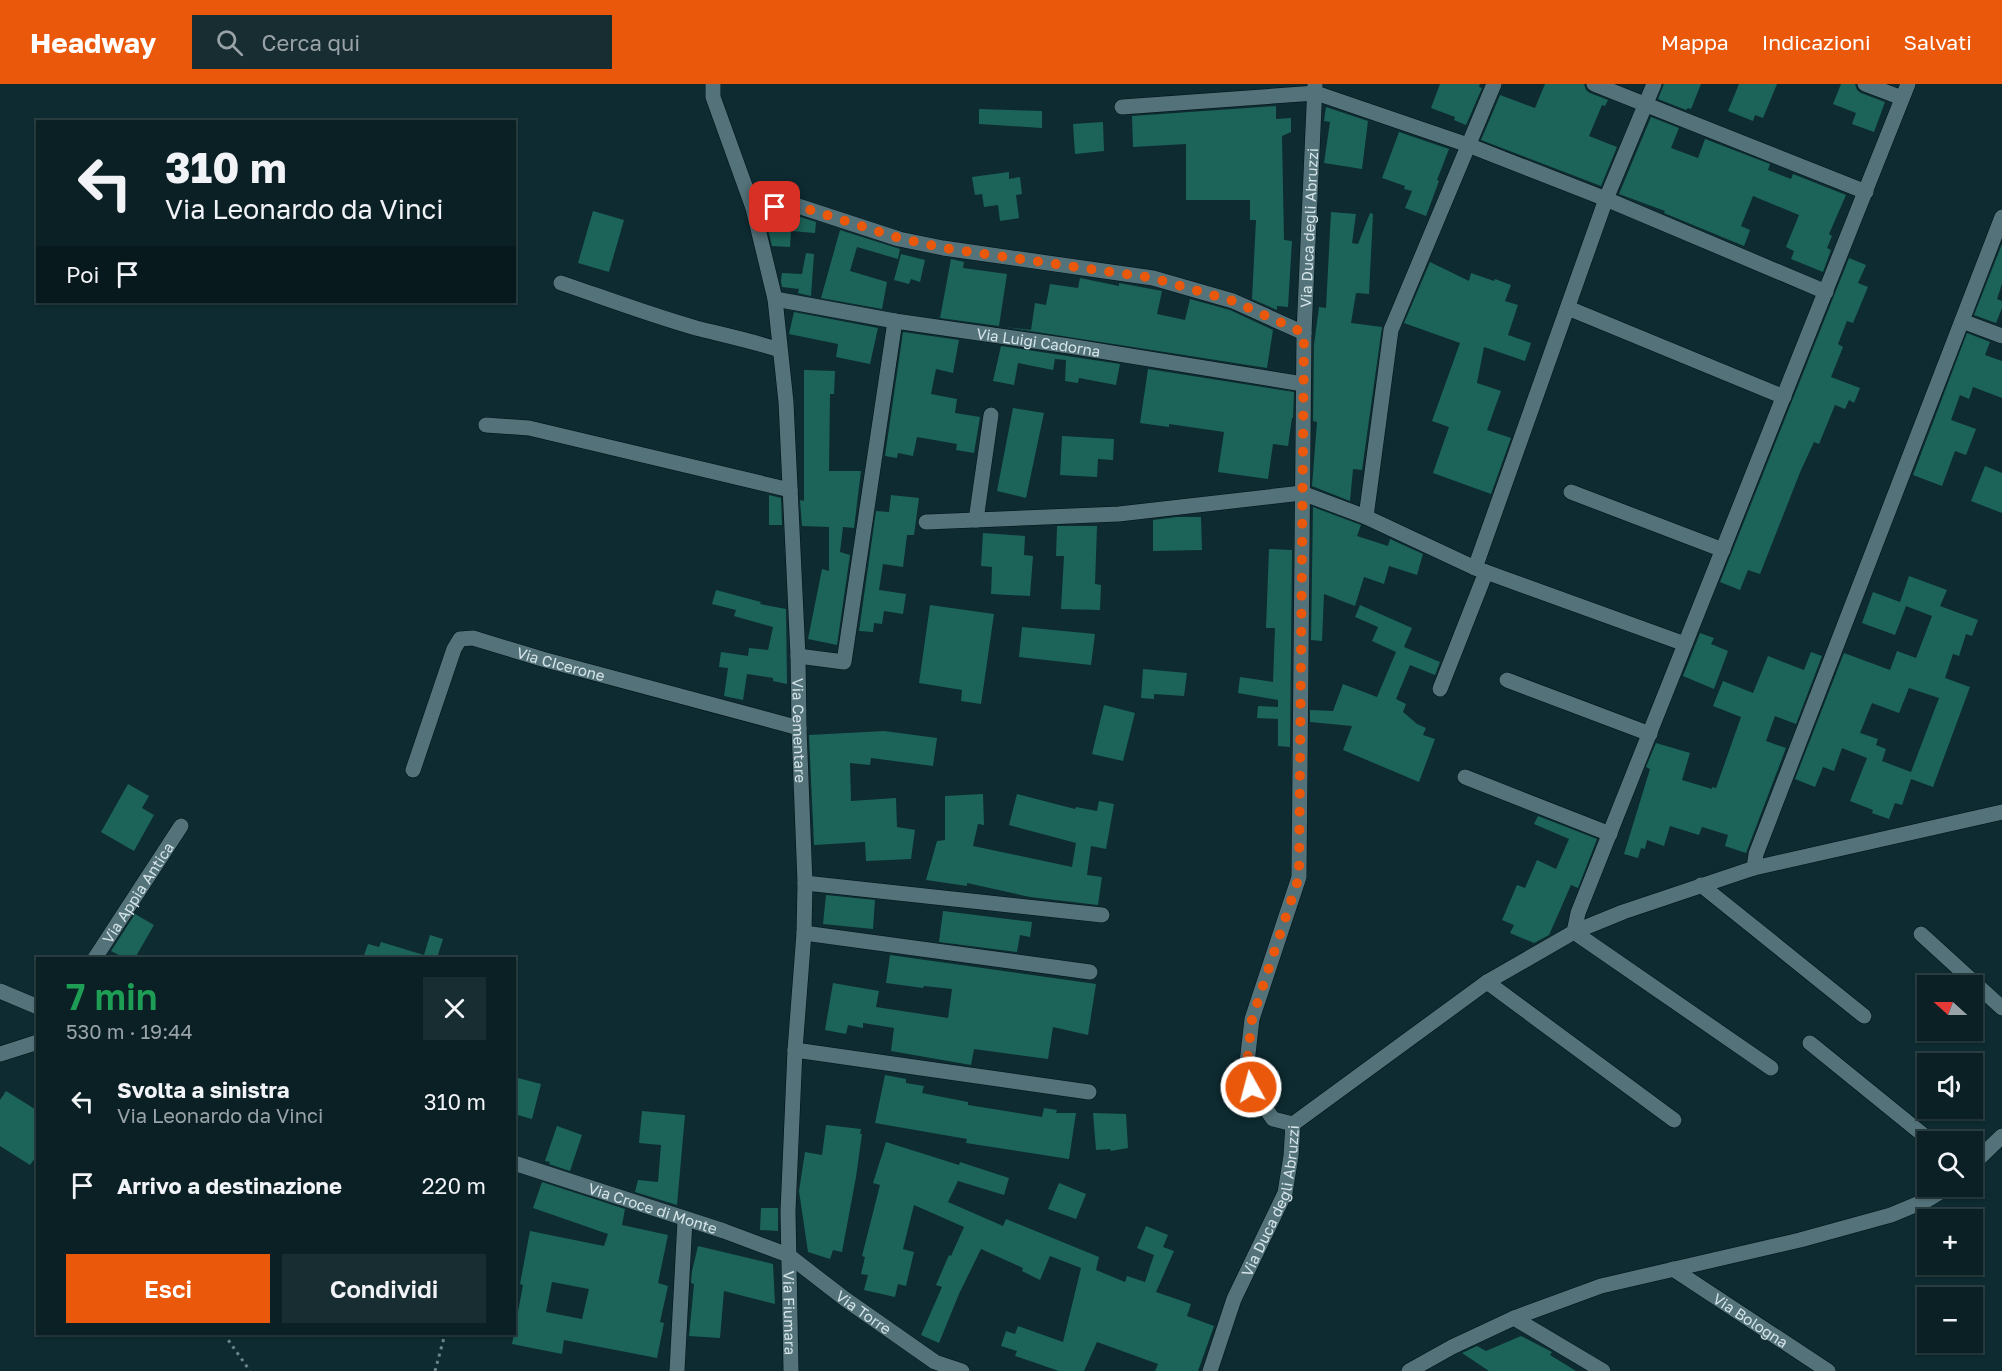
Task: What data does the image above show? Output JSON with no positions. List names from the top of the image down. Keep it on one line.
{"streets":{"street":["Via Duca degli Abruzzi","Via Luigi Cadorna","Via CIcerone","Via Cementare","Via Appia Antica","Via Croce di Monte","Via Torre","Via Fiumara","Via Bologna"]},"crossings":[["Via Duca degli Abruzzi","Via Luigi Cadorna"],["Via Luigi Cadorna","Via Cementare"],["Via CIcerone","Via Cementare"],["Via Cementare","Via Croce di Monte"],["Via Cementare","Via Torre"],["Via Cementare","Via Fiumara"],["Via Croce di Monte","Via Torre"],["Via Croce di Monte","Via Fiumara"],["Via Torre","Via Fiumara"]],"north":"left","page":{"header":"Headway","search":"Cerca qui","nav":["Mappa","Indicazioni","Salvati"],"turn":["310 m","Via Leonardo da Vinci"],"then":"Poi","heading":["7 min","530 m · 19:44"],"map_buttons":["+","−"],"list":[{"name":"Svolta a sinistra","note":"Via Leonardo da Vinci","value":"310 m"},{"name":"Arrivo a destinazione","value":"220 m"}],"buttons":["Esci","Condividi"]}}
